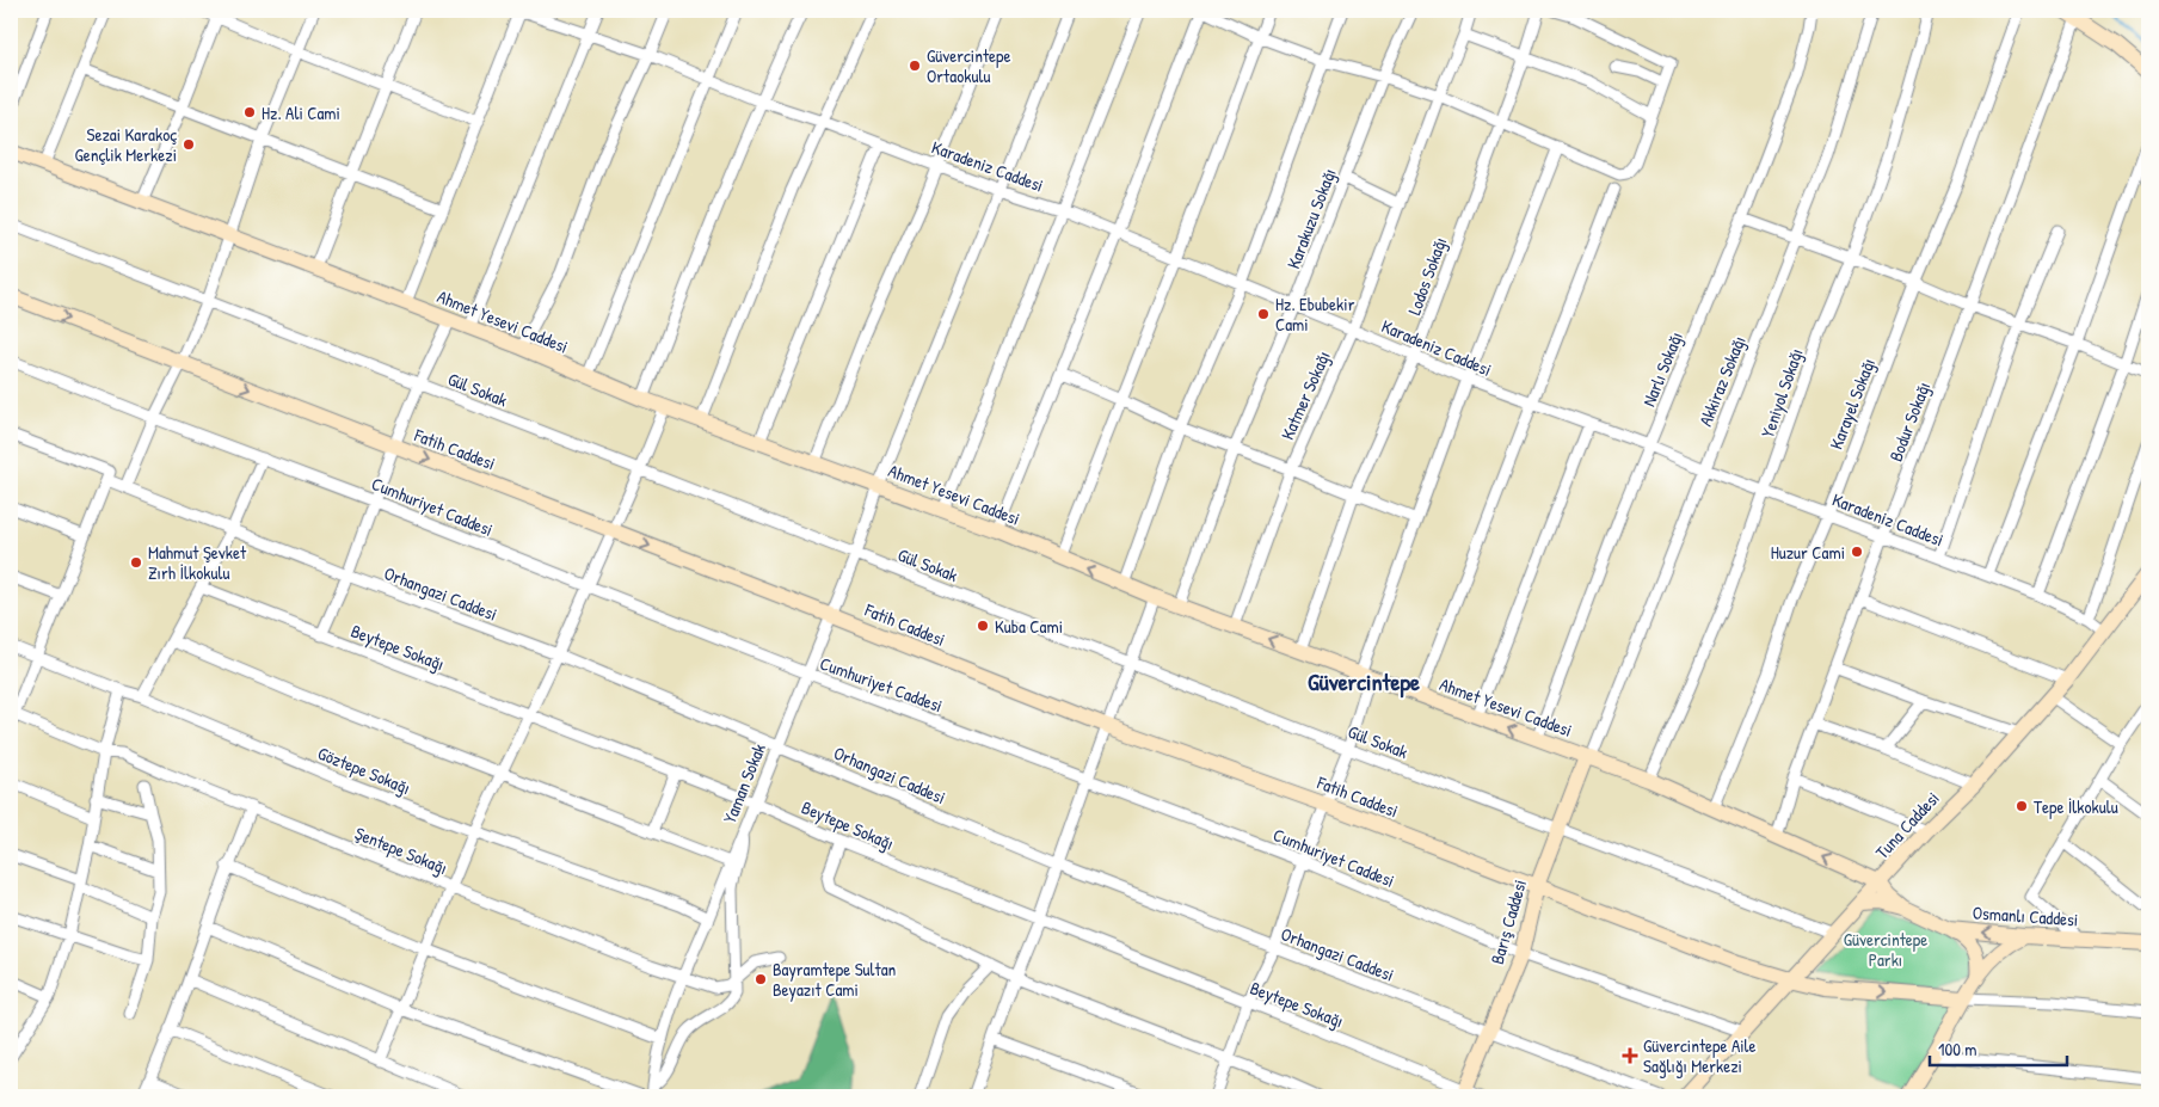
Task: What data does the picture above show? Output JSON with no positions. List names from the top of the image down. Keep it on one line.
{"streets":{"main road":["Ahmet Yesevi Caddesi","Fatih Caddesi","Tuna Caddesi","Osmanlı Caddesi","Barış Caddesi"],"street":["Karadeniz Caddesi","Karakuzu Sokağı","Lodos Sokağı","Narlı Sokağı","Akkiraz Sokağı","Gül Sokak","Yeniyol Sokağı","Katmer Sokağı","Karayel Sokağı","Bodur Sokağı","Cumhuriyet Caddesi","Orhangazi Caddesi","Beytepe Sokağı","Göztepe Sokağı","Yaman Sokak","Şentepe Sokağı"]},"crossings":[["Karadeniz Caddesi","Karakuzu Sokağı"],["Karadeniz Caddesi","Lodos Sokağı"],["Karadeniz Caddesi","Narlı Sokağı"],["Karadeniz Caddesi","Akkiraz Sokağı"],["Karadeniz Caddesi","Yeniyol Sokağı"],["Karadeniz Caddesi","Katmer Sokağı"],["Karadeniz Caddesi","Karayel Sokağı"],["Karadeniz Caddesi","Bodur Sokağı"],["Karadeniz Caddesi","Yaman Sokak"],["Karadeniz Caddesi","Tuna Caddesi"],["Karakuzu Sokağı","Ahmet Yesevi Caddesi"],["Lodos Sokağı","Ahmet Yesevi Caddesi"],["Ahmet Yesevi Caddesi","Narlı Sokağı"],["Ahmet Yesevi Caddesi","Akkiraz Sokağı"],["Ahmet Yesevi Caddesi","Yeniyol Sokağı"],["Ahmet Yesevi Caddesi","Katmer Sokağı"],["Ahmet Yesevi Caddesi","Karayel Sokağı"],["Ahmet Yesevi Caddesi","Bodur Sokağı"],["Ahmet Yesevi Caddesi","Yaman Sokak"],["Ahmet Yesevi Caddesi","Tuna Caddesi"],["Ahmet Yesevi Caddesi","Barış Caddesi"],["Akkiraz Sokağı","Barış Caddesi"],["Gül Sokak","Yaman Sokak"],["Gül Sokak","Tuna Caddesi"],["Gül Sokak","Barış Caddesi"],["Fatih Caddesi","Yaman Sokak"],["Fatih Caddesi","Tuna Caddesi"],["Fatih Caddesi","Barış Caddesi"],["Cumhuriyet Caddesi","Yaman Sokak"],["Cumhuriyet Caddesi","Tuna Caddesi"],["Cumhuriyet Caddesi","Barış Caddesi"],["Orhangazi Caddesi","Yaman Sokak"],["Orhangazi Caddesi","Barış Caddesi"],["Beytepe Sokağı","Yaman Sokak"],["Beytepe Sokağı","Barış Caddesi"],["Göztepe Sokağı","Yaman Sokak"],["Yaman Sokak","Şentepe Sokağı"]],"one_way":["Fatih Caddesi"],"districts":["Güvercintepe"],"parks":["Güvercintepe Parkı"],"places":{"other":["Güvercintepe Ortaokulu","Hz. Ali Cami","Sezai Karakoç Gençlik Merkezi","Hz. Ebubekir Cami","Huzur Cami","Mahmut Şevket Zırh İlkokulu","Kuba Cami","Tepe İlkokulu","Bayramtepe Sultan Beyazıt Cami"],"health":["Güvercintepe Aile Sağlığı Merkezi"]},"scale_bar":"100 m"}
